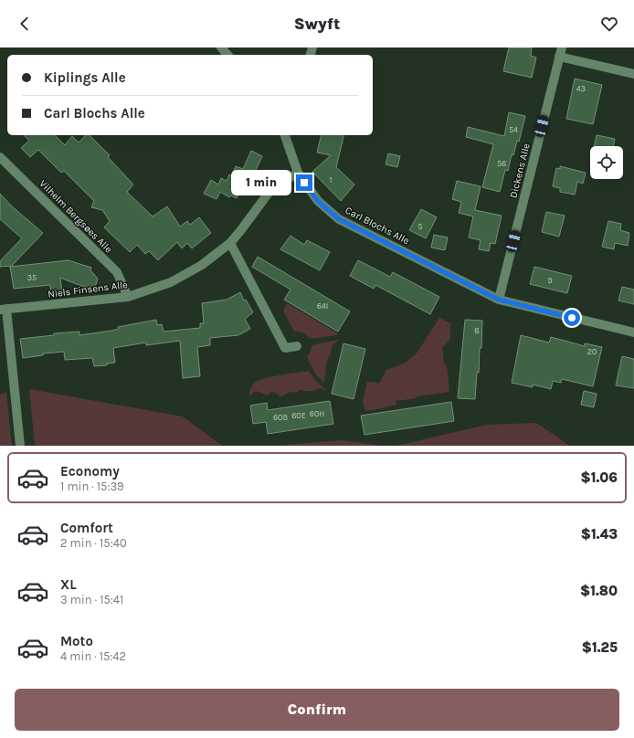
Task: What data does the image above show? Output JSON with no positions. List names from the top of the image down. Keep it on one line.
{"streets":{"street":["Dickens Alle","Vilhelm Bergsøes Alle","Carl Blochs Alle","Niels Finsens Alle"]},"crossings":[["Dickens Alle","Carl Blochs Alle"],["Vilhelm Bergsøes Alle","Niels Finsens Alle"],["Carl Blochs Alle","Niels Finsens Alle"]],"house_numbers":["43","54","56","1","5","35","9","64I","8","20","60H","60E","60B"],"page":{"header":"Swyft","banner":["Kiplings Alle","Carl Blochs Alle"],"bubble":"1 min","list":[{"name":"Economy","note":"1 min · 15:39","value":"$1.06"},{"name":"Comfort","note":"2 min · 15:40","value":"$1.43"},{"name":"XL","note":"3 min · 15:41","value":"$1.80"},{"name":"Moto","note":"4 min · 15:42","value":"$1.25"}],"buttons":"Confirm"}}
